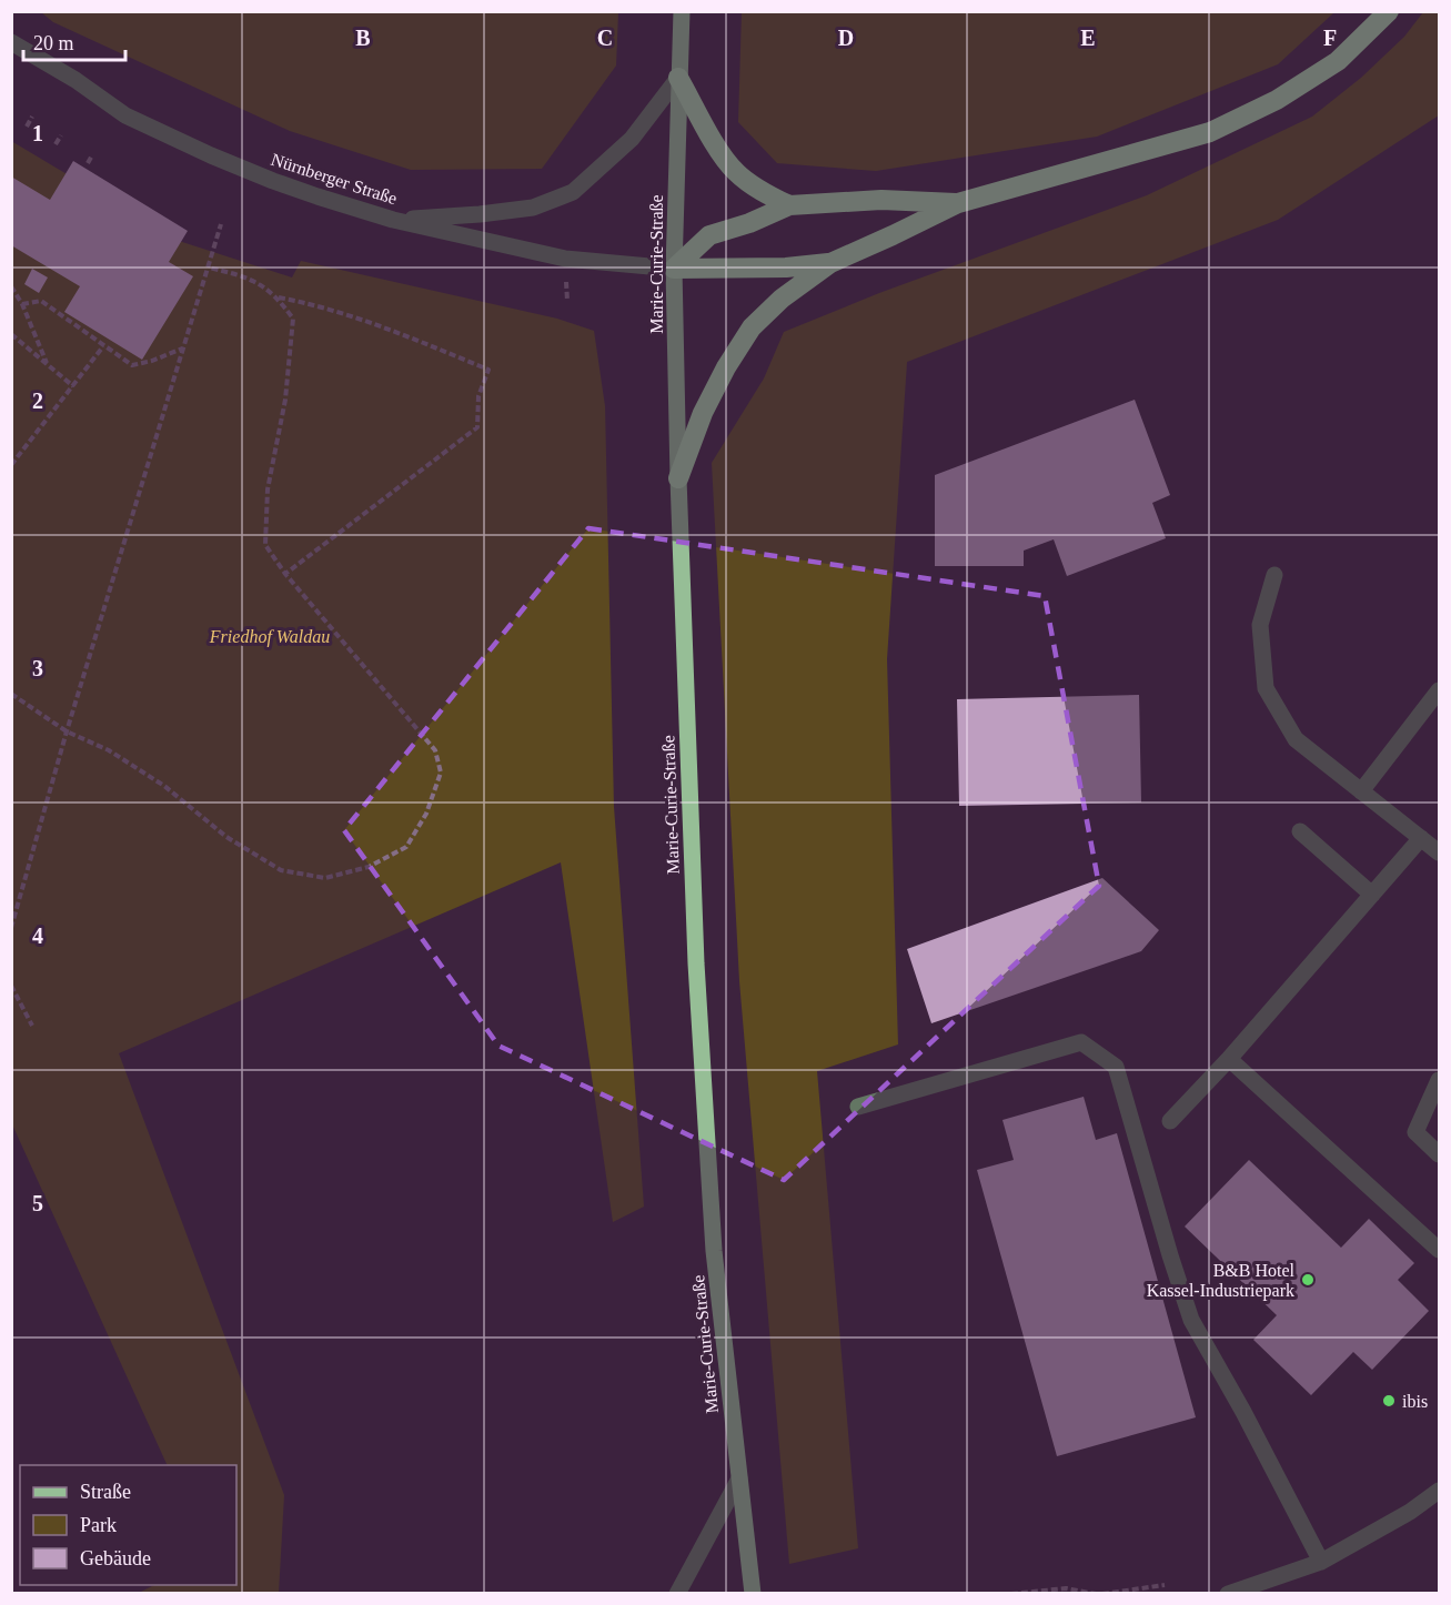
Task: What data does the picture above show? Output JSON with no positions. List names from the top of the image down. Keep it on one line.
{"streets":{"main road":["Marie-Curie-Straße"],"street":["Nürnberger Straße"]},"crossings":[["Nürnberger Straße","Marie-Curie-Straße"]],"parks":["Friedhof Waldau"],"places":["B&B Hotel Kassel-Industriepark","ibis"],"legend":["Straße","Park","Gebäude"],"scale_bar":"20 m","grid":{"columns":["B","C","D","E","F"],"rows":["1","2","3","4","5"]}}
